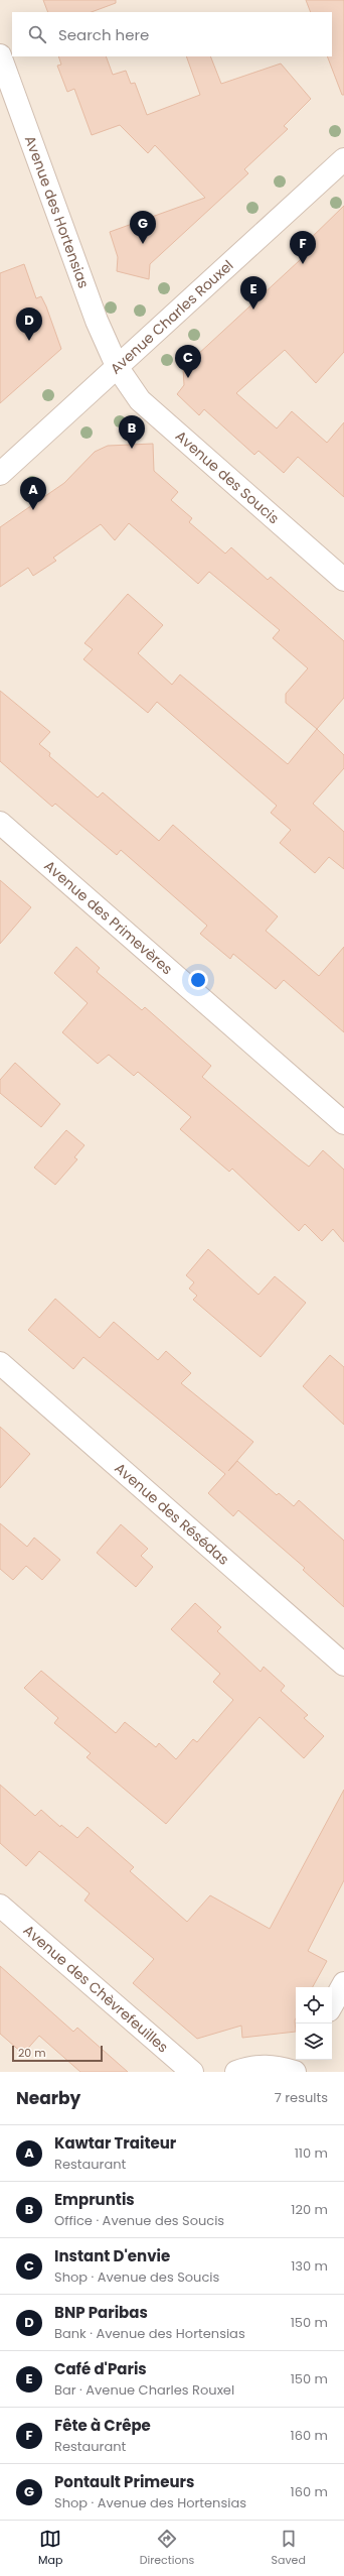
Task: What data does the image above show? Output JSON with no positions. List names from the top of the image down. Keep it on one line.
{"streets":{"street":["Avenue des Hortensias","Avenue Charles Rouxel","Avenue des Soucis","Avenue des Primevères","Avenue des Résédas","Avenue des Chèvrefeuilles"]},"crossings":[["Avenue des Hortensias","Avenue Charles Rouxel"],["Avenue des Hortensias","Avenue des Soucis"],["Avenue Charles Rouxel","Avenue des Soucis"]],"scale_bar":"20 m","page":{"search":"Search here","pins":["G","F","E","D","C","B","A"],"scale":"20 m","heading":["Nearby","7 results"],"list":[{"mark":"A","name":"Kawtar Traiteur","note":"Restaurant","value":"110 m"},{"mark":"B","name":"Empruntis","note":"Office · Avenue des Soucis","value":"120 m"},{"mark":"C","name":"Instant D'envie","note":"Shop · Avenue des Soucis","value":"130 m"},{"mark":"D","name":"BNP Paribas","note":"Bank · Avenue des Hortensias","value":"150 m"},{"mark":"E","name":"Café d'Paris","note":"Bar · Avenue Charles Rouxel","value":"150 m"},{"mark":"F","name":"Fête à Crêpe","note":"Restaurant","value":"160 m"},{"mark":"G","name":"Pontault Primeurs","note":"Shop · Avenue des Hortensias","value":"160 m"}],"nav":["Map","Directions","Saved"]}}
